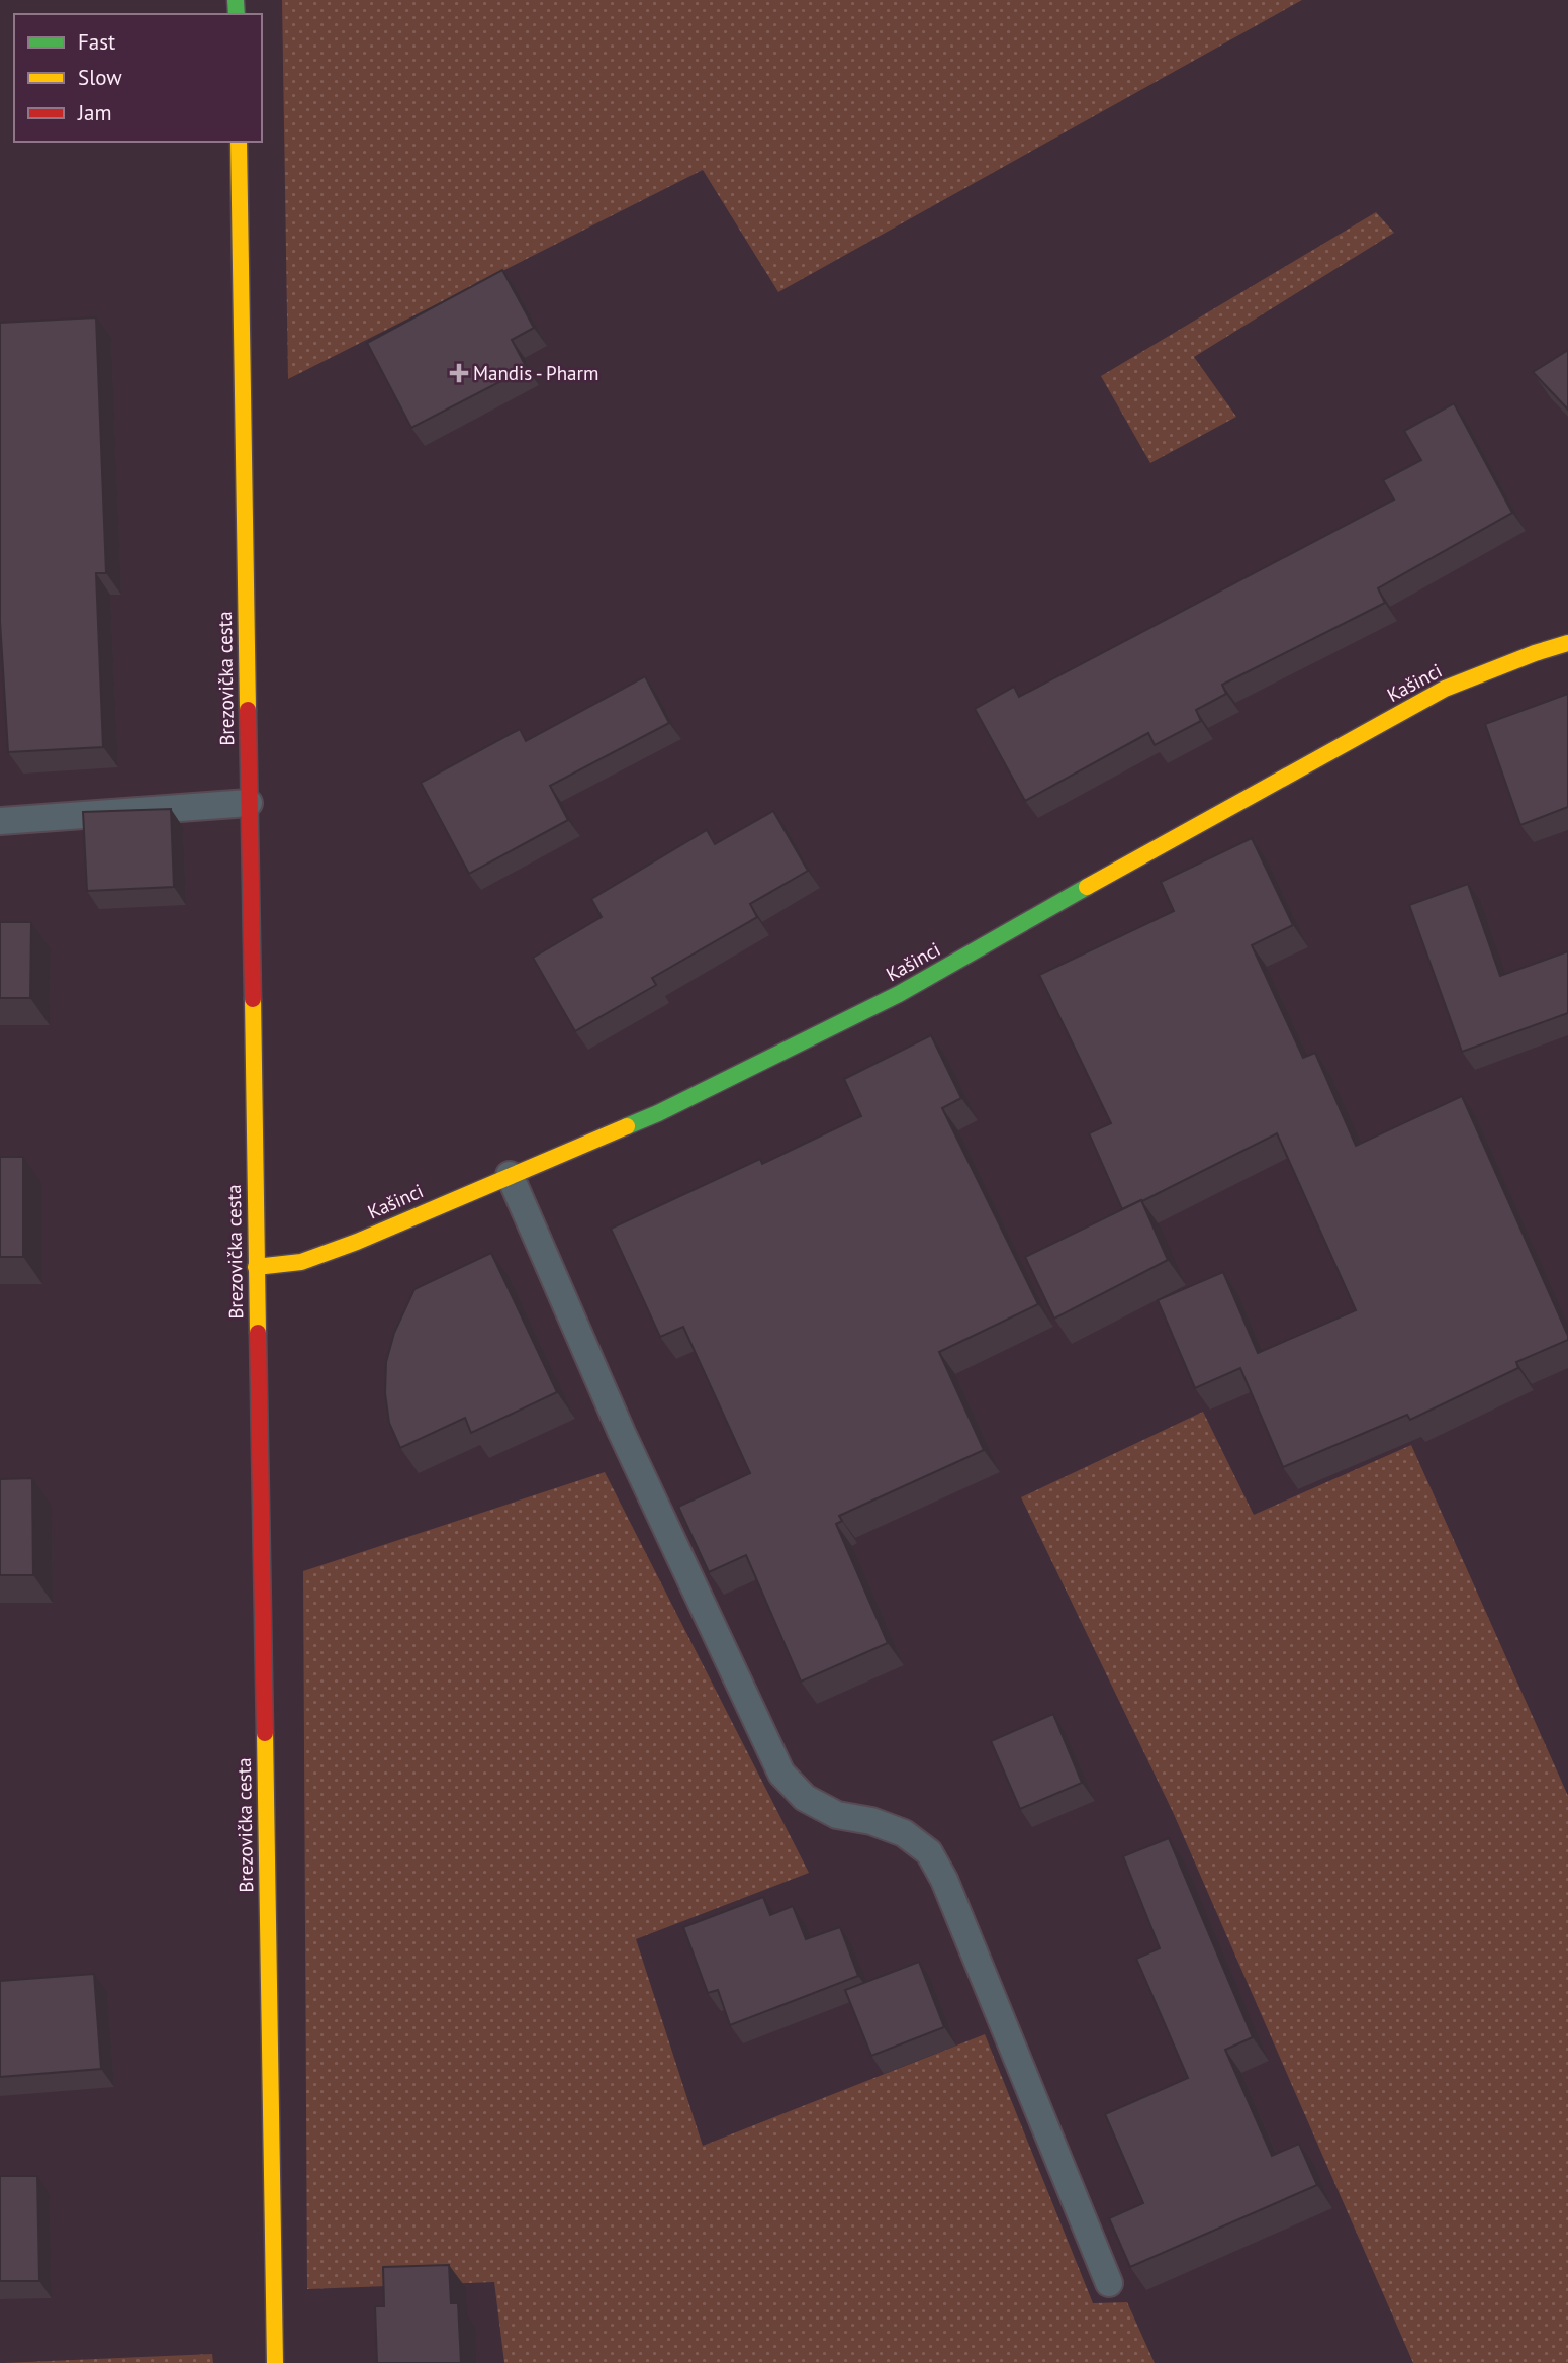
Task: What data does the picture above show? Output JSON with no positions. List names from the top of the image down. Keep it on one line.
{"streets":{"main road":["Brezovička cesta","Kašinci"]},"crossings":[["Brezovička cesta","Kašinci"]],"places":{"health":["Mandis - Pharm"]},"legend":["Fast","Slow","Jam"]}
